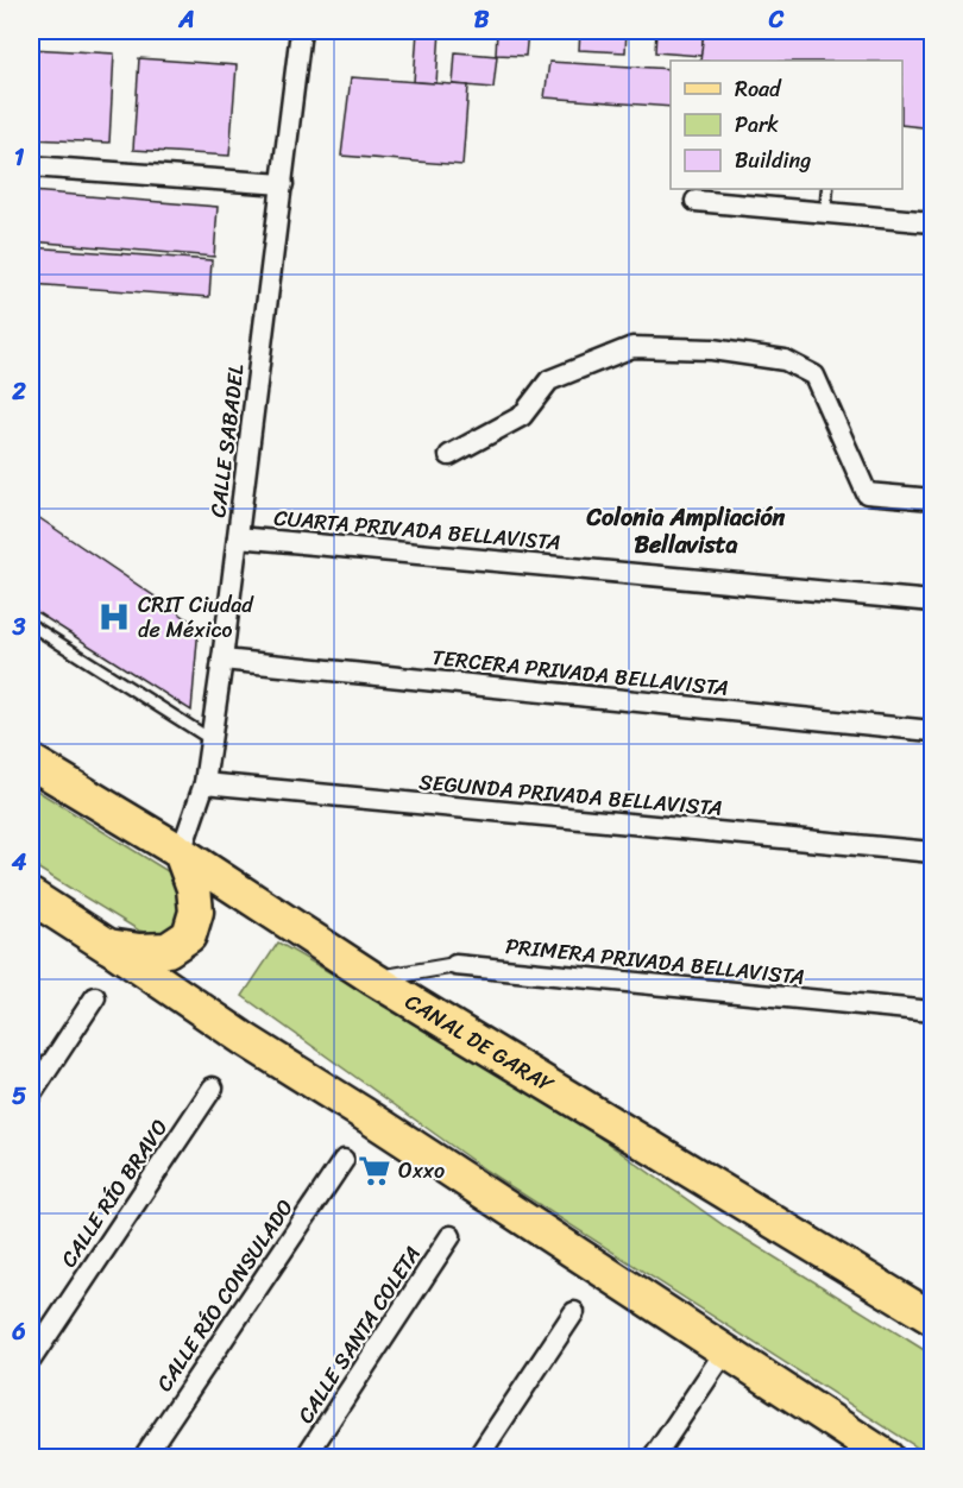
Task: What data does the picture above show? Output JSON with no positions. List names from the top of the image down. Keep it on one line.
{"streets":{"highway":["CANAL DE GARAY"],"street":["CALLE SABADEL","CUARTA PRIVADA BELLAVISTA","TERCERA PRIVADA BELLAVISTA","SEGUNDA PRIVADA BELLAVISTA","PRIMERA PRIVADA BELLAVISTA","CALLE RÍO BRAVO","CALLE RÍO CONSULADO","CALLE SANTA COLETA"]},"crossings":[["CALLE SABADEL","CUARTA PRIVADA BELLAVISTA"],["CALLE SABADEL","TERCERA PRIVADA BELLAVISTA"],["CALLE SABADEL","SEGUNDA PRIVADA BELLAVISTA"],["CALLE SABADEL","CANAL DE GARAY"],["PRIMERA PRIVADA BELLAVISTA","CANAL DE GARAY"]],"districts":["Colonia Ampliación Bellavista"],"places":{"hospital":["CRIT Ciudad de México"],"supermarket":["Oxxo"]},"legend":["Road","Park","Building"],"grid":{"columns":["A","B","C"],"rows":["1","2","3","4","5","6"]}}
